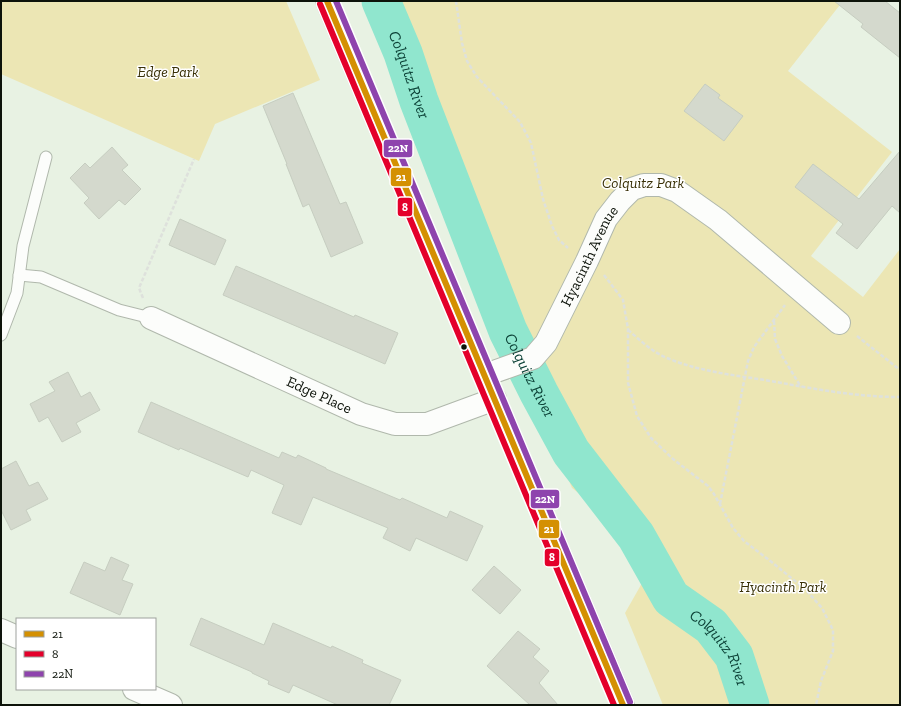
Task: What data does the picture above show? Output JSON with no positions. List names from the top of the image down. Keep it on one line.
{"streets":{"street":["Hyacinth Avenue","Edge Place"]},"water":["Colquitz River"],"parks":["Edge Park","Colquitz Park","Hyacinth Park"],"lines":["transit line 21","transit line 22N","transit line 8"],"legend":["21","8","22N"]}
